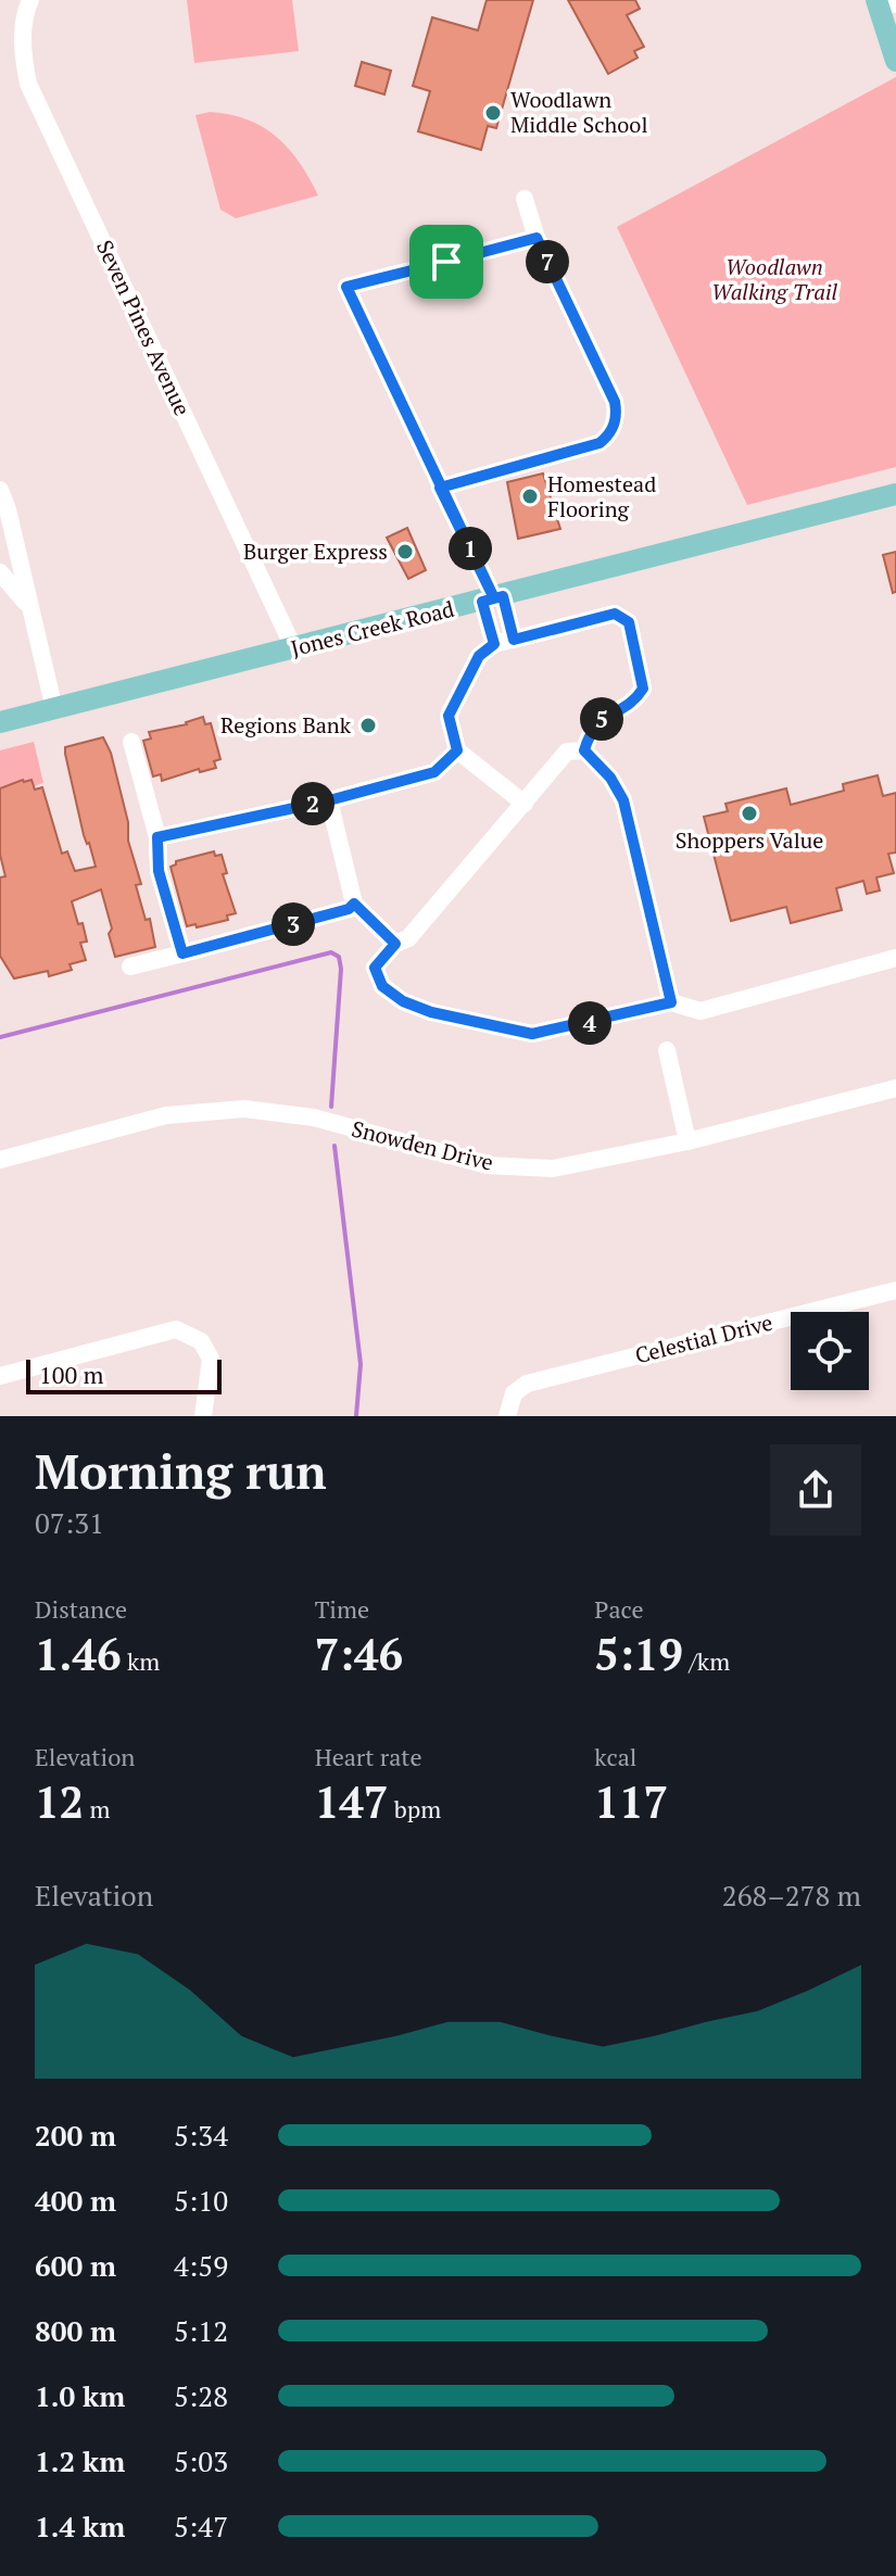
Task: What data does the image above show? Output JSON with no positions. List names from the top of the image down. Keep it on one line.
{"streets":{"main road":["Jones Creek Road"],"street":["Seven Pines Avenue","Snowden Drive","Celestial Drive"]},"crossings":[["Seven Pines Avenue","Jones Creek Road"]],"parks":["Woodlawn Walking Trail"],"places":["Woodlawn Middle School","Homestead Flooring","Burger Express","Regions Bank","Shoppers Value"],"scale_bar":"100 m","page":{"pins":["7","1","5","2","3","4"],"scale":"100 m","heading":["Morning run","07:31"],"stats":[["Distance","1.46 km"],["Time","7:46"],["Pace","5:19 /km"],["Elevation","12 m"],["Heart rate","147 bpm"],["kcal","117"]],"chart":["Elevation","268–278 m"],"list":[{"name":"200 m","note":"5:34"},{"name":"400 m","note":"5:10"},{"name":"600 m","note":"4:59"},{"name":"800 m","note":"5:12"},{"name":"1.0 km","note":"5:28"},{"name":"1.2 km","note":"5:03"},{"name":"1.4 km","note":"5:47"}]}}
